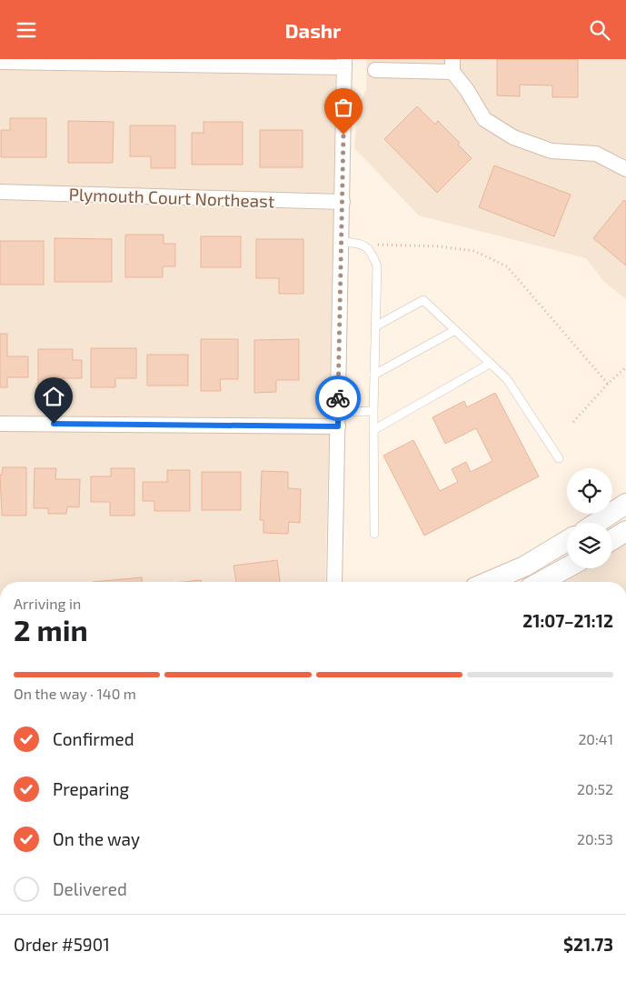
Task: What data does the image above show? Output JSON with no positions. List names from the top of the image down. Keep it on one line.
{"streets":{"street":["Plymouth Court Northeast"]},"page":{"header":"Dashr","heading":["2 min","Arriving in","21:07–21:12"],"panel":["Order #5901","$21.73"],"bar":"On the way · 140 m","list":[["Confirmed","20:41"],["Preparing","20:52"],["On the way","20:53"],"Delivered"]}}
